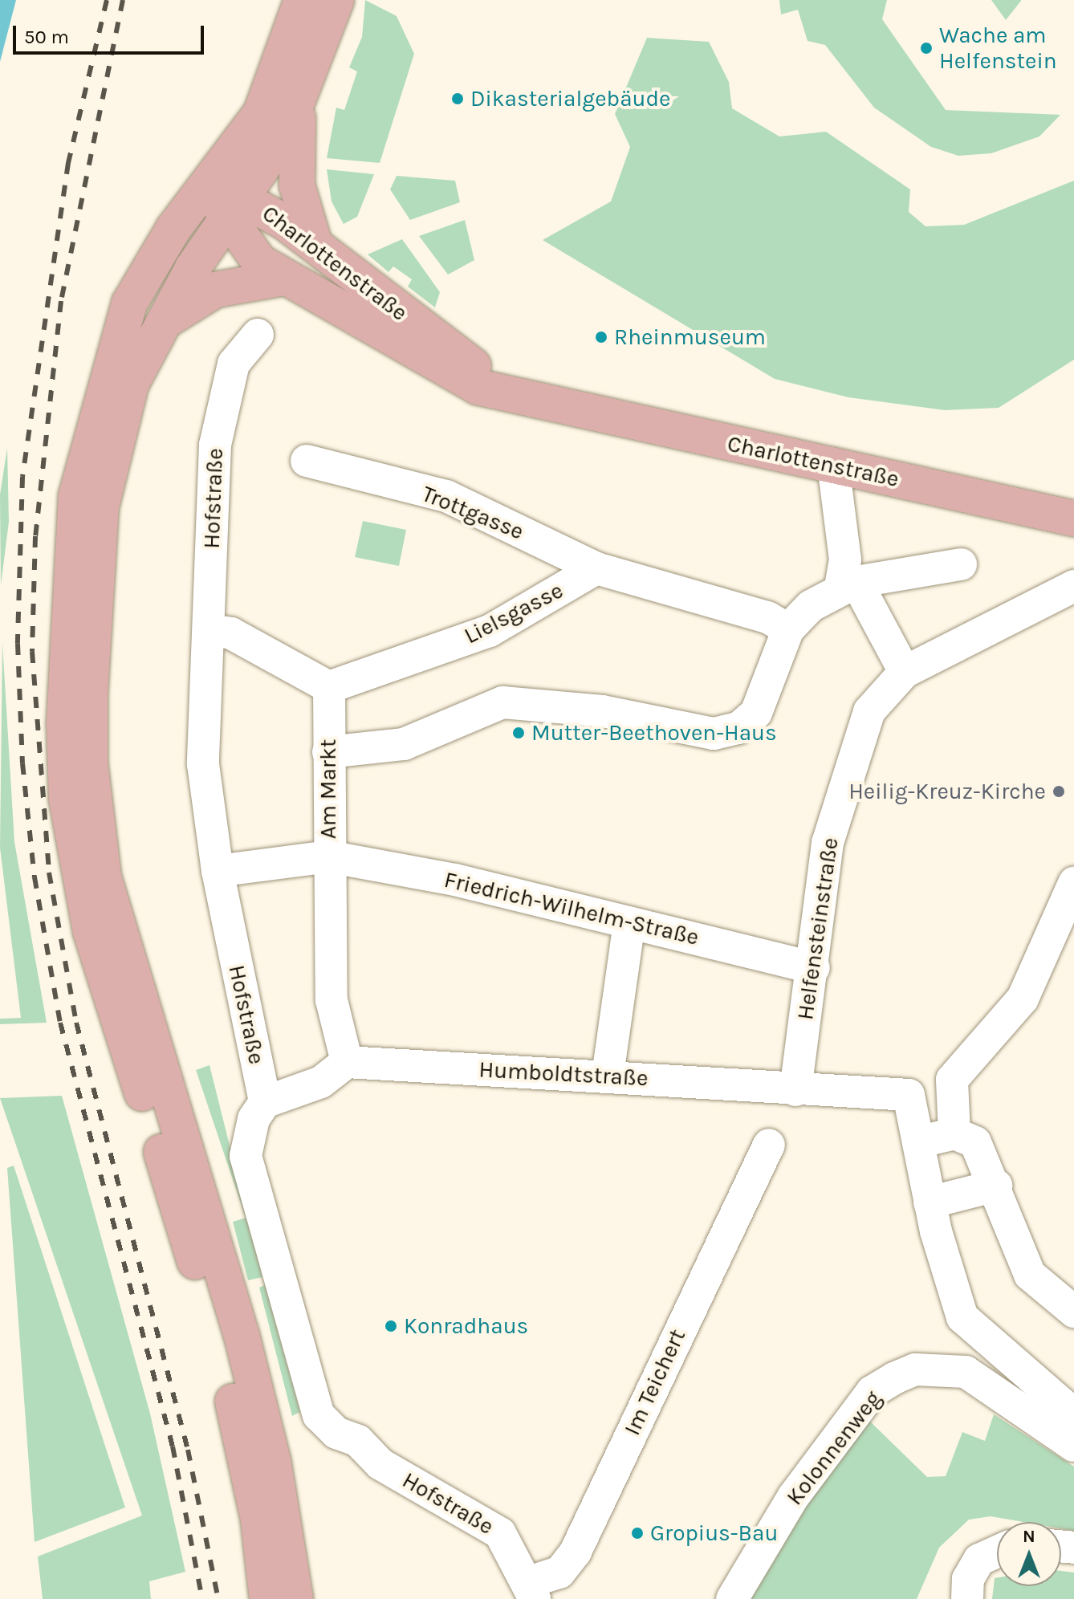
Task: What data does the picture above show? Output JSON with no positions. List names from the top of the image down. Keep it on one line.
{"streets":{"main road":["Charlottenstraße"],"street":["Hofstraße","Trottgasse","Lielsgasse","Am Markt","Friedrich-Wilhelm-Straße","Helfensteinstraße","Humboldtstraße","Im Teichert","Kolonnenweg"]},"crossings":[["Hofstraße","Am Markt"],["Hofstraße","Im Teichert"],["Trottgasse","Lielsgasse"],["Lielsgasse","Am Markt"],["Am Markt","Friedrich-Wilhelm-Straße"],["Friedrich-Wilhelm-Straße","Helfensteinstraße"],["Helfensteinstraße","Humboldtstraße"]],"places":["Wache am Helfenstein","Dikasterialgebäude","Rheinmuseum","Mutter-Beethoven-Haus","Heilig-Kreuz-Kirche","Konradhaus","Gropius-Bau"],"scale_bar":"50 m","north":"top"}
